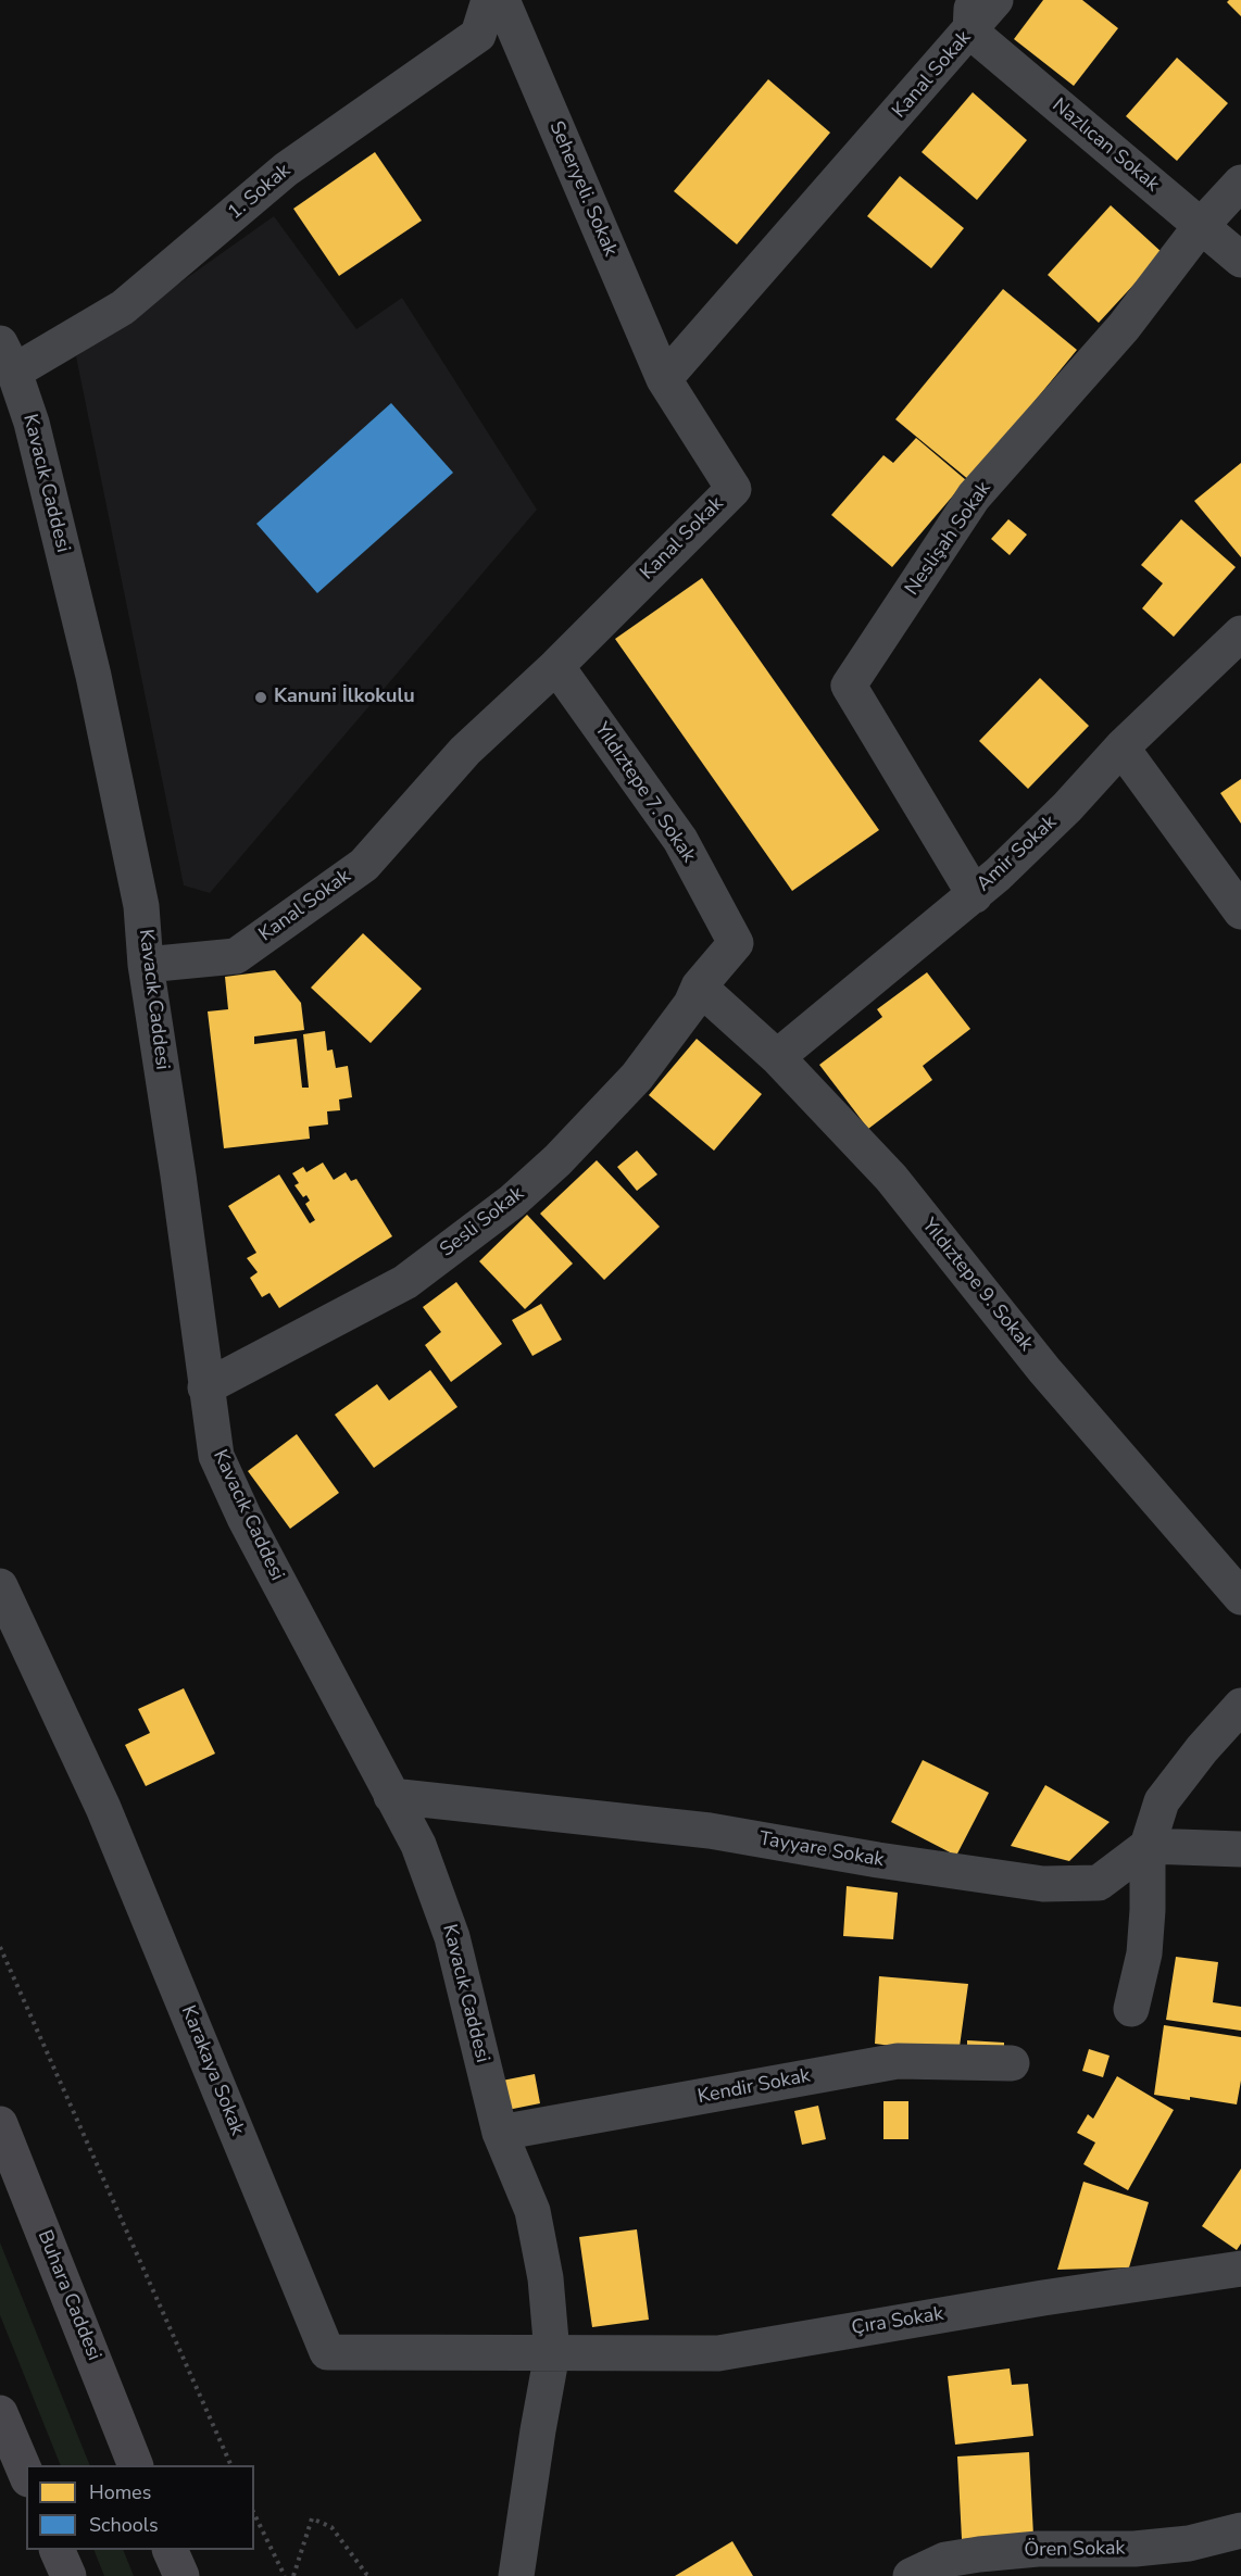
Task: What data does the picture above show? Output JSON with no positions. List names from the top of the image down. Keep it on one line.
{"streets":{"highway":["Buhara Caddesi"],"street":["Kanal Sokak","Nazlıcan Sokak","Seheryeli. Sokak","1. Sokak","Kavacık Caddesi","Neslişah Sokak","Yıldıztepe 7. Sokak","Amir Sokak","Sesli Sokak","Yıldıztepe 9. Sokak","Tayyare Sokak","Karakaya Sokak","Kendir Sokak","Çıra Sokak","Ören Sokak"]},"crossings":[["Kanal Sokak","Nazlıcan Sokak"],["Kanal Sokak","Seheryeli. Sokak"],["Kanal Sokak","Kavacık Caddesi"],["Kanal Sokak","Yıldıztepe 7. Sokak"],["Nazlıcan Sokak","Neslişah Sokak"],["1. Sokak","Kavacık Caddesi"],["Kavacık Caddesi","Sesli Sokak"],["Kavacık Caddesi","Tayyare Sokak"],["Kavacık Caddesi","Karakaya Sokak"],["Kavacık Caddesi","Kendir Sokak"],["Kavacık Caddesi","Çıra Sokak"],["Neslişah Sokak","Amir Sokak"],["Yıldıztepe 7. Sokak","Sesli Sokak"],["Yıldıztepe 7. Sokak","Yıldıztepe 9. Sokak"],["Amir Sokak","Yıldıztepe 9. Sokak"],["Sesli Sokak","Yıldıztepe 9. Sokak"],["Karakaya Sokak","Çıra Sokak"]],"places":["Kanuni İlkokulu"],"legend":["Homes","Schools"]}
